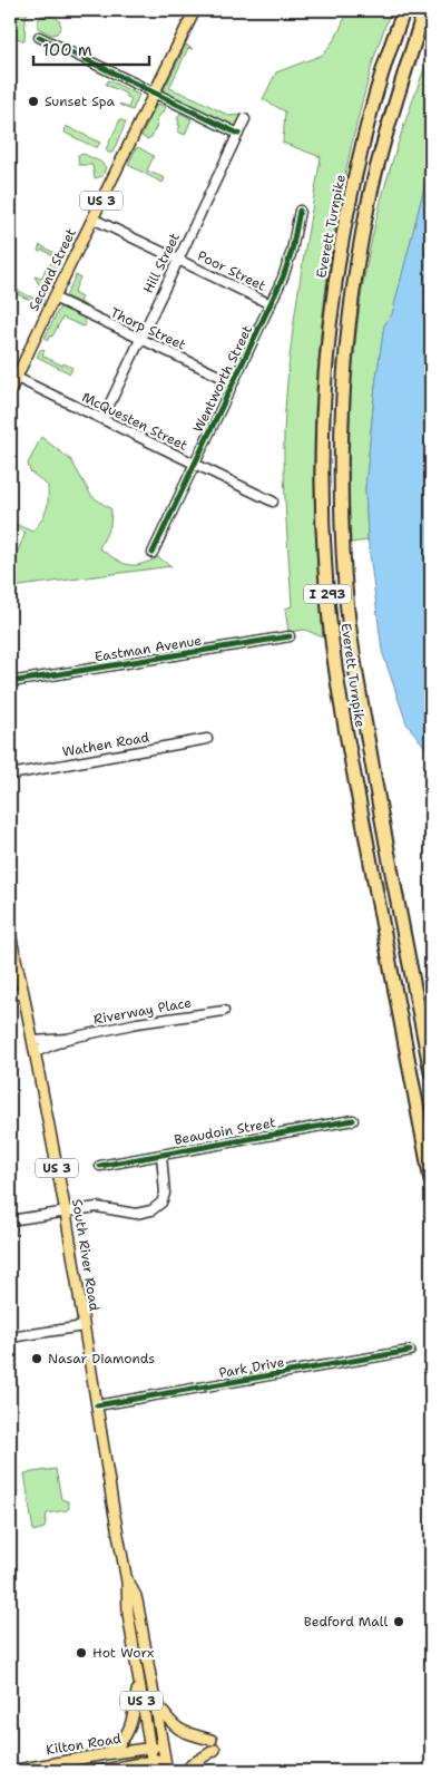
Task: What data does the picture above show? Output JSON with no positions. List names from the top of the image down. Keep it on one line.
{"streets":{"highway":["Everett Turnpike","I 293"],"main road":["US 3","Second Street","South River Road","Kilton Road"],"street":["Hill Street","Poor Street","Thorp Street","Wentworth Street","McQuesten Street","Eastman Avenue","Wathen Road","Riverway Place","Beaudoin Street","Park Drive"]},"crossings":[["Hill Street","Poor Street"],["Hill Street","Thorp Street"],["Hill Street","McQuesten Street"],["Second Street","Poor Street"],["Second Street","Thorp Street"],["Second Street","McQuesten Street"],["Poor Street","Wentworth Street"],["Thorp Street","Wentworth Street"],["Wentworth Street","McQuesten Street"],["Riverway Place","South River Road"],["South River Road","Park Drive"],["South River Road","Kilton Road"]],"places":["Sunset Spa","Nasar Diamonds","Bedford Mall","Hot Worx"],"scale_bar":"100 m"}
